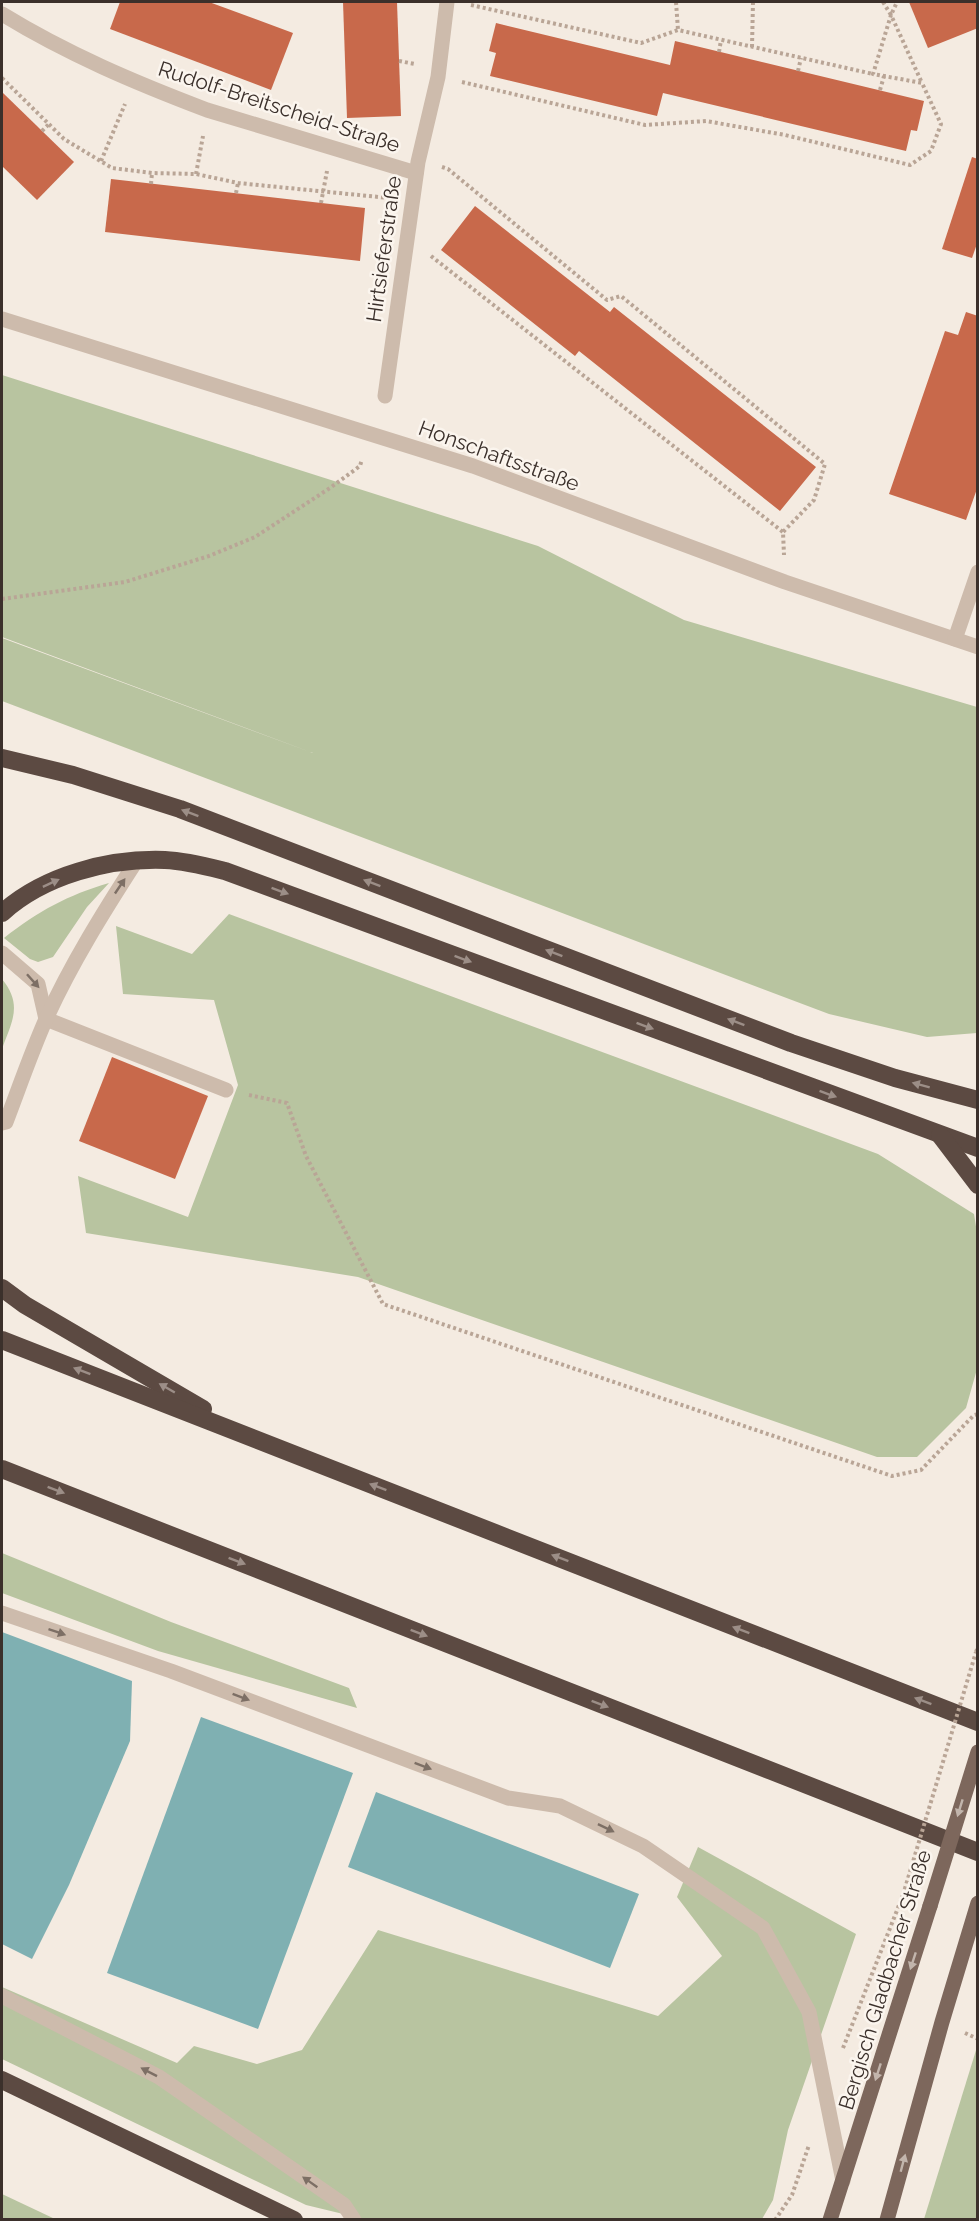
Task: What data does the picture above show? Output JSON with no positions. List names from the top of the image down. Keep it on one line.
{"streets":{"main road":["Bergisch Gladbacher Straße"],"street":["Rudolf-Breitscheid-Straße","Hirtsieferstraße","Honschaftsstraße"]},"crossings":[["Rudolf-Breitscheid-Straße","Hirtsieferstraße"]]}
